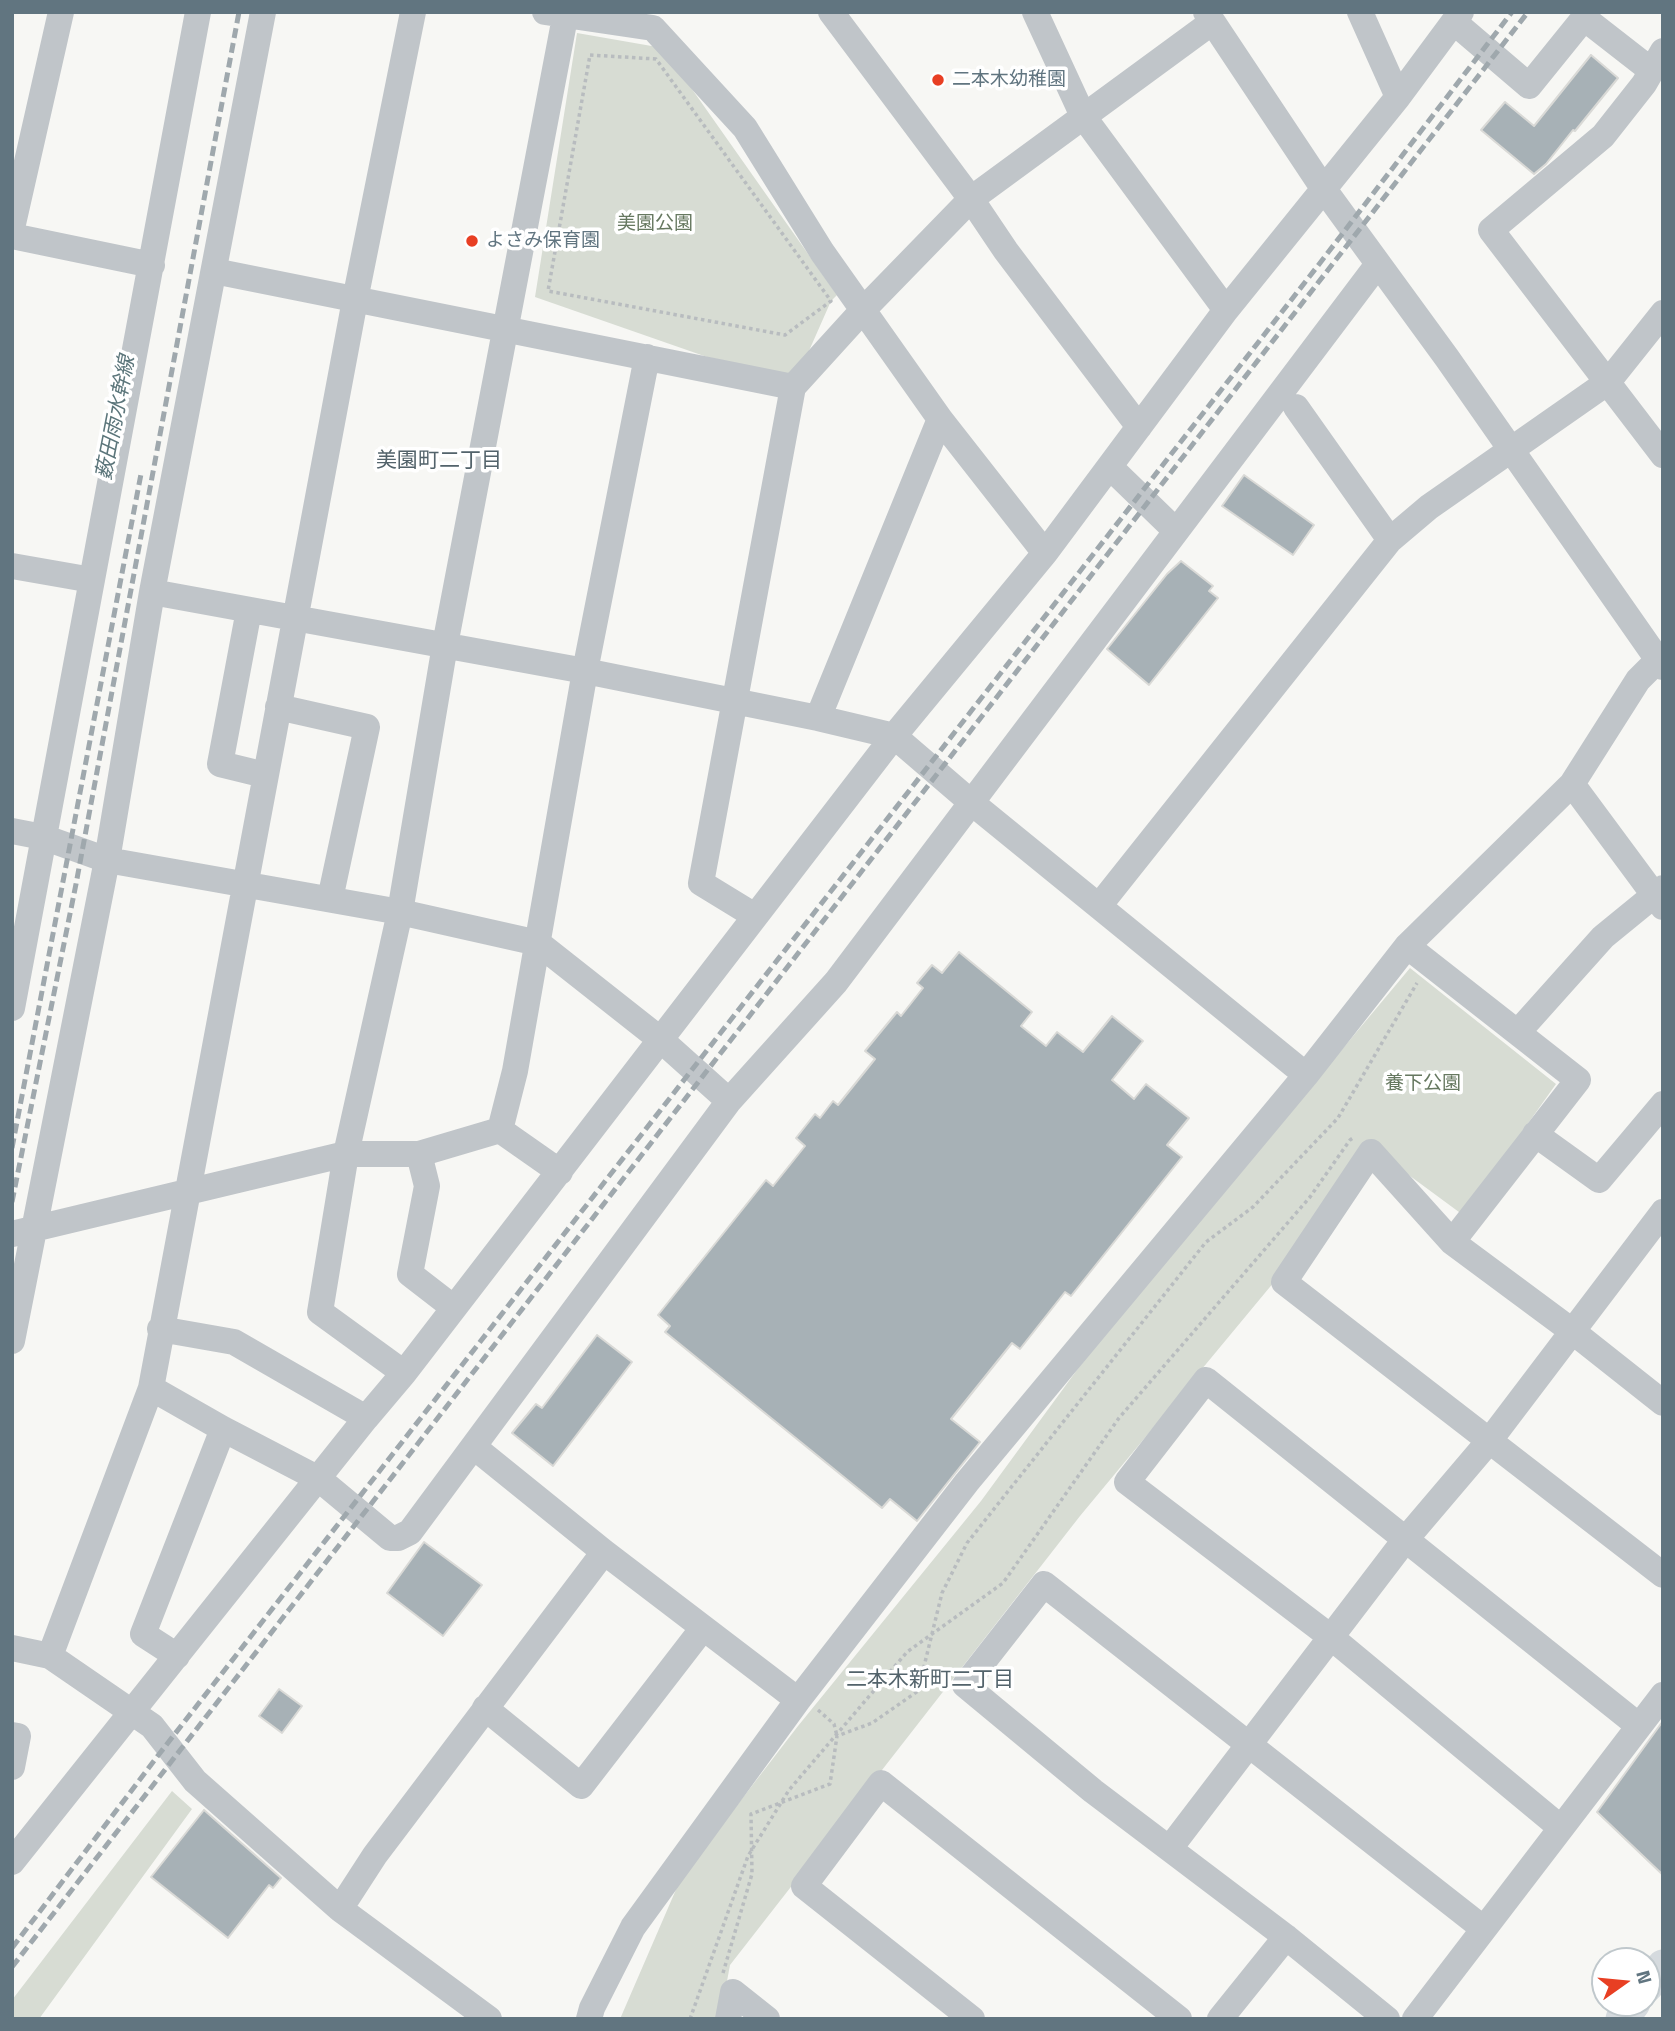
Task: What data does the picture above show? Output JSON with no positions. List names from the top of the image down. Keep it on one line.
{"districts":["美園町二丁目","二本木新町二丁目"],"water":["薮田雨水幹線"],"parks":["美園公園","養下公園"],"places":["二本木幼稚園","よさみ保育園"],"north":"right"}
